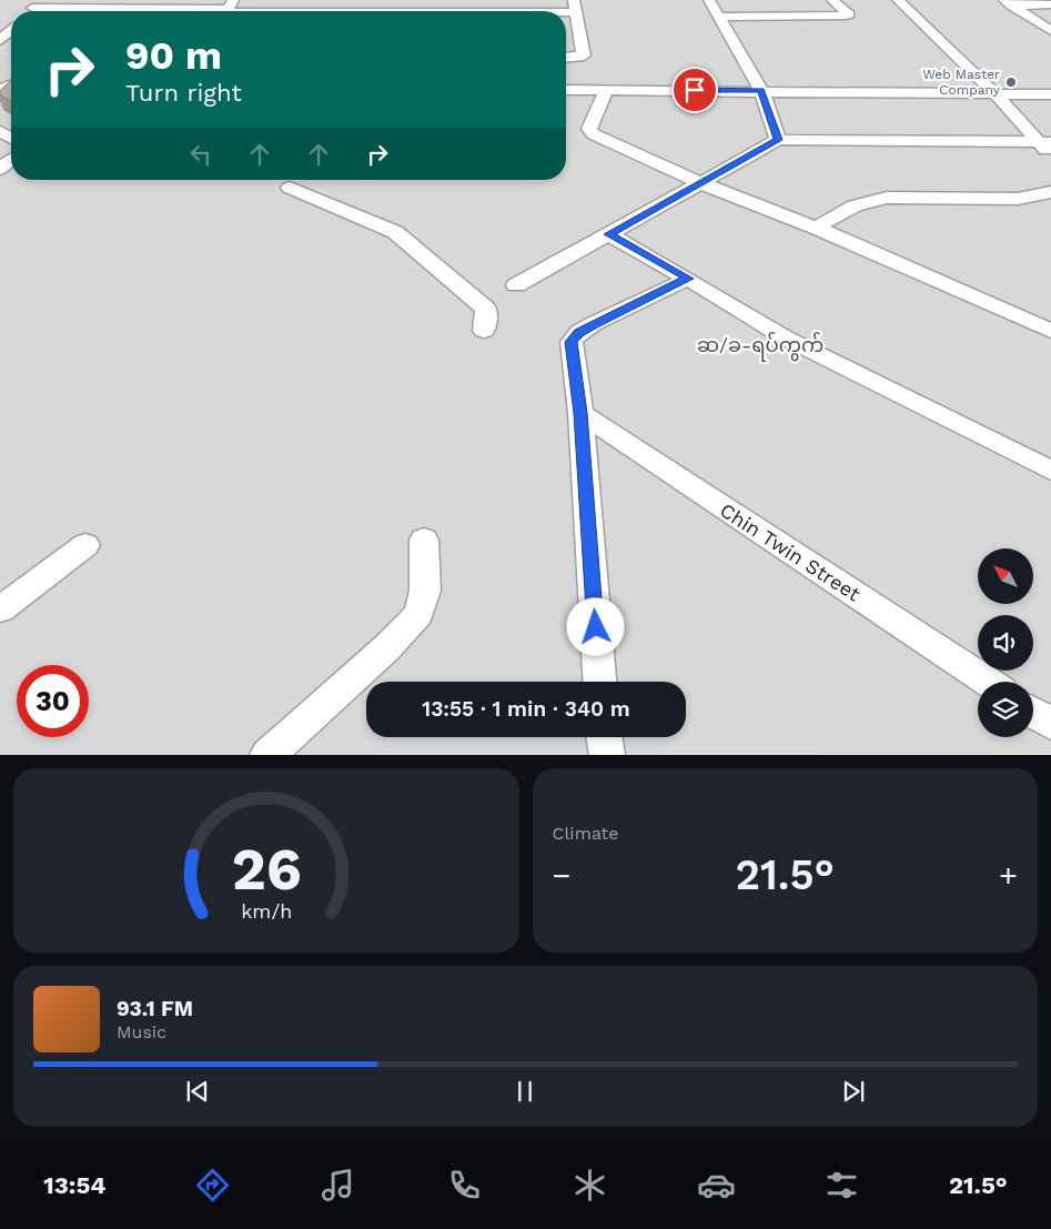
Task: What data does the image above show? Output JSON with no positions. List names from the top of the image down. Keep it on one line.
{"streets":{"street":["Chin Twin Street"]},"districts":["ဆ/ခ-ရပ်ကွက်"],"places":["Web Master Company"],"north":"top left","page":{"turn":["90 m","Turn right"],"limit":"30","trip":"13:55 · 1 min · 340 m","tile":"Climate","heat":["−","21.5°","+"],"song":["93.1 FM","Music"],"tabs":["13:54","21.5°"],"gauge":["26","km/h"]}}
